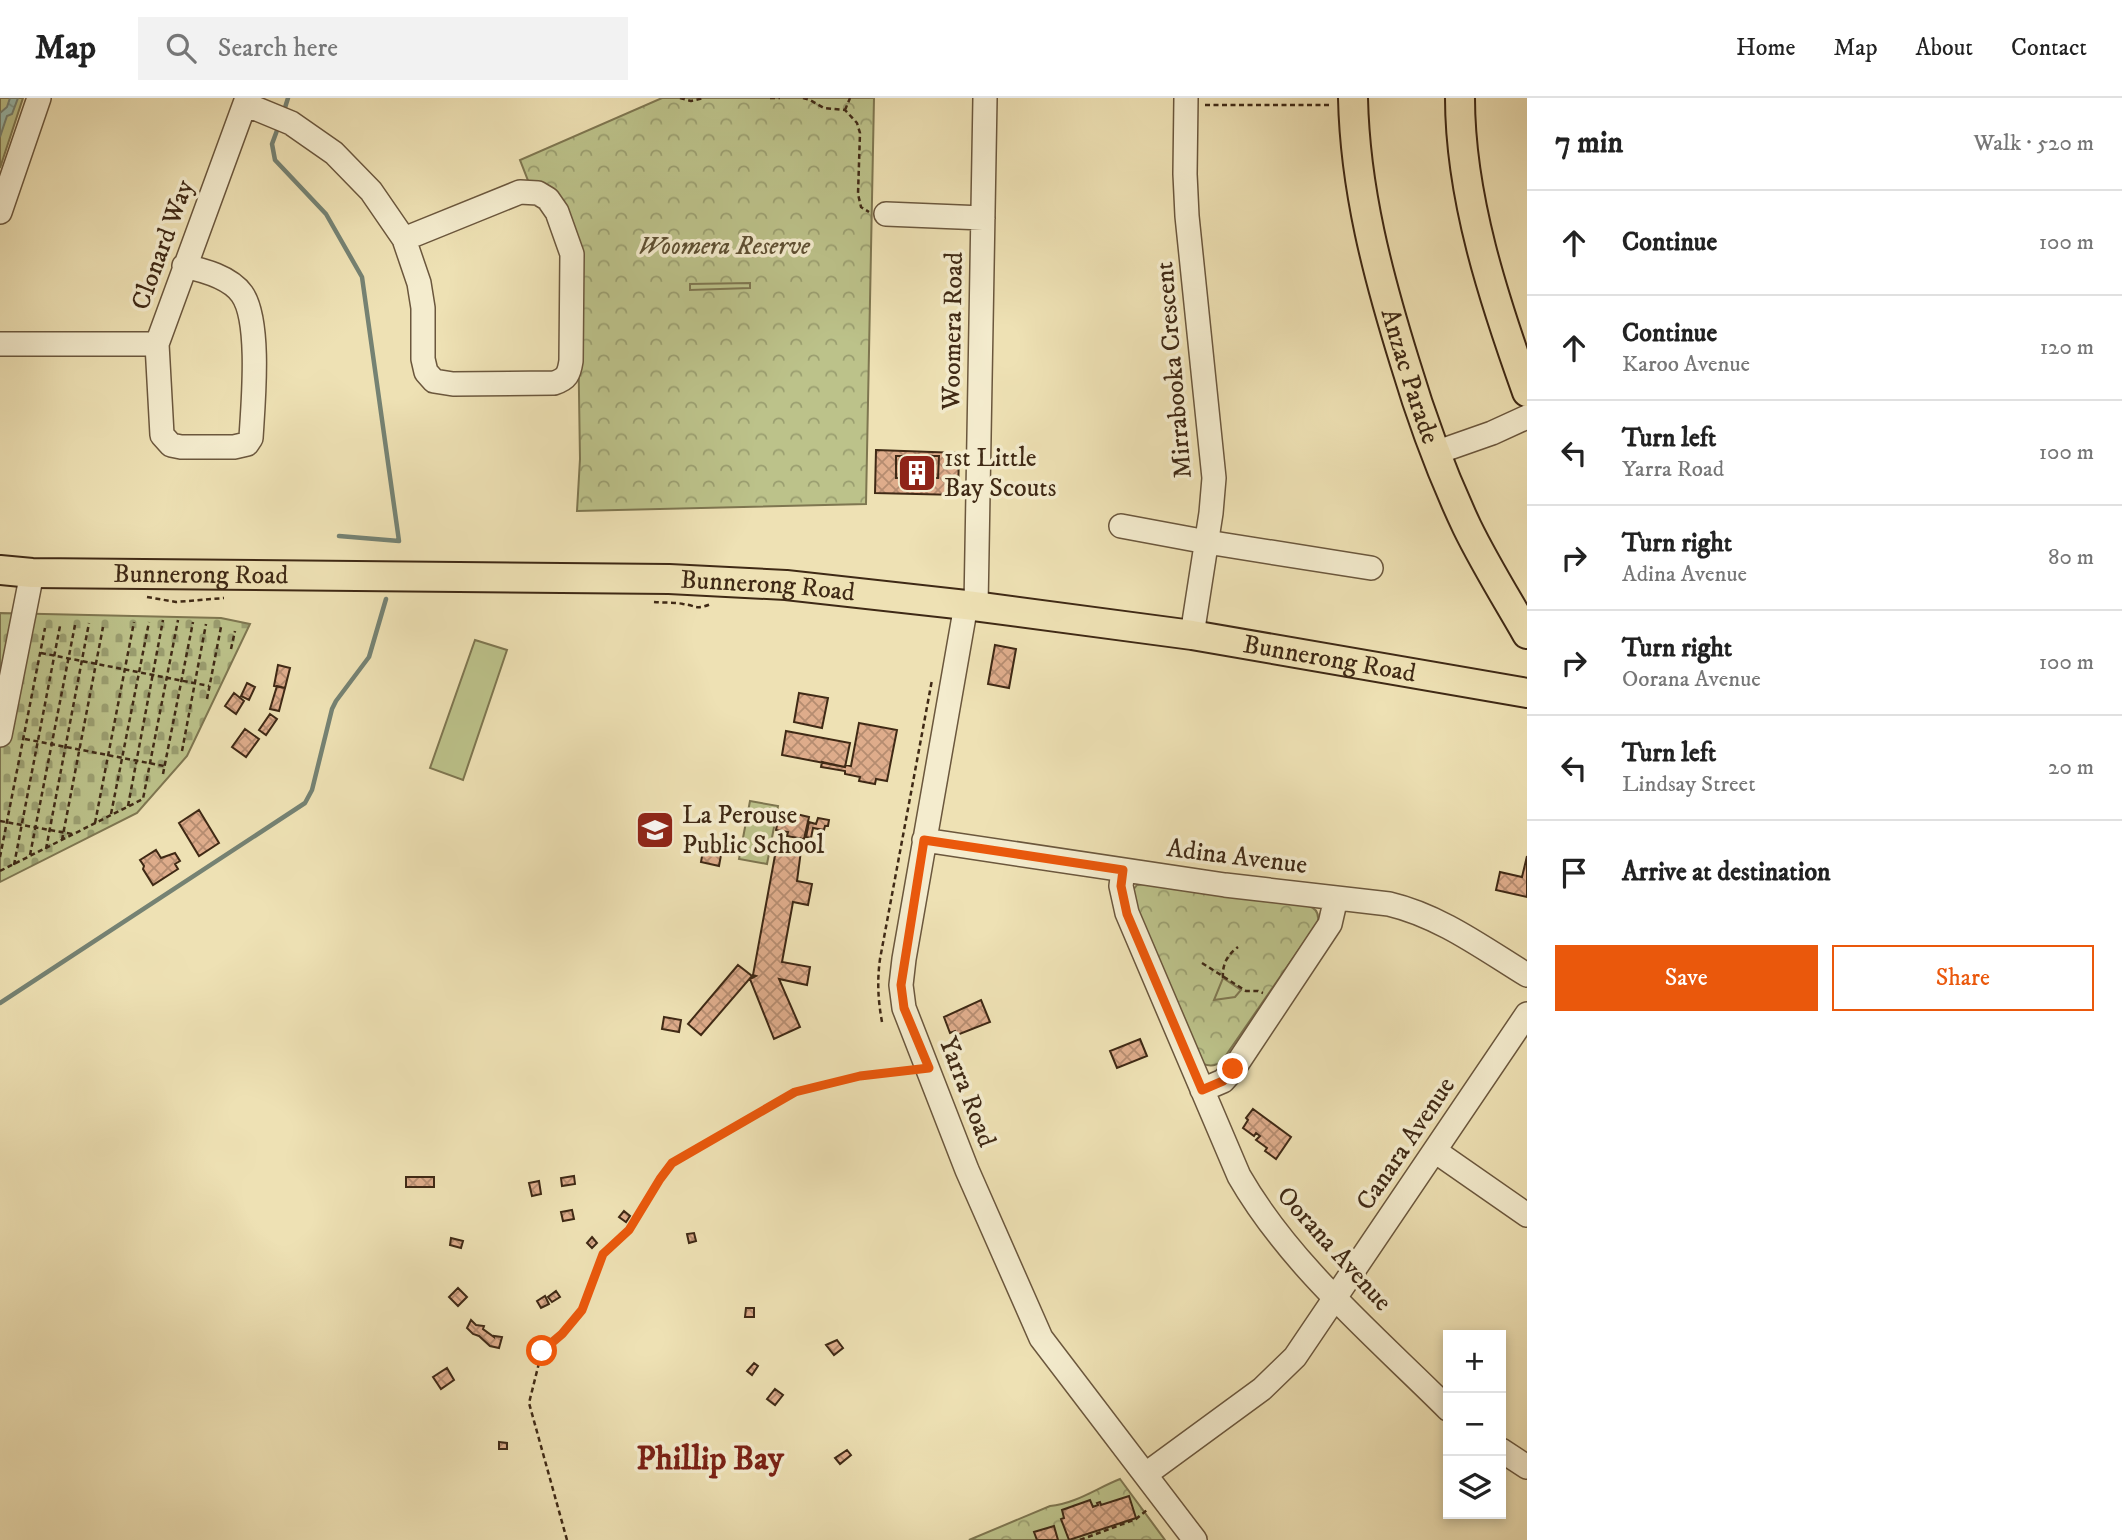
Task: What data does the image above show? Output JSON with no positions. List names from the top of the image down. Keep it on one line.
{"streets":{"main road":["Anzac Parade","Bunnerong Road"],"street":["Clonard Way","Woomera Road","Mirrabooka Crescent","Adina Avenue","Yarra Road","Canara Avenue","Oorana Avenue"]},"crossings":[["Woomera Road","Bunnerong Road"],["Woomera Road","Yarra Road"],["Mirrabooka Crescent","Bunnerong Road"],["Bunnerong Road","Yarra Road"],["Adina Avenue","Yarra Road"],["Adina Avenue","Oorana Avenue"],["Yarra Road","Canara Avenue"],["Canara Avenue","Oorana Avenue"]],"districts":["Phillip Bay"],"parks":["Woomera Reserve"],"places":{"building":["1st Little Bay Scouts"],"school or university":["La Perouse Public School"]},"page":{"header":"Map","search":"Search here","nav":["Home","Map","About","Contact"],"heading":["7 min","Walk · 520 m"],"list":[["Continue","100 m"],["Continue","Karoo Avenue","120 m"],["Turn left","Yarra Road","100 m"],["Turn right","Adina Avenue","80 m"],["Turn right","Oorana Avenue","100 m"],["Turn left","Lindsay Street","20 m"],"Arrive at destination"],"buttons":["Save","Share"],"map_buttons":["+","−"]}}
